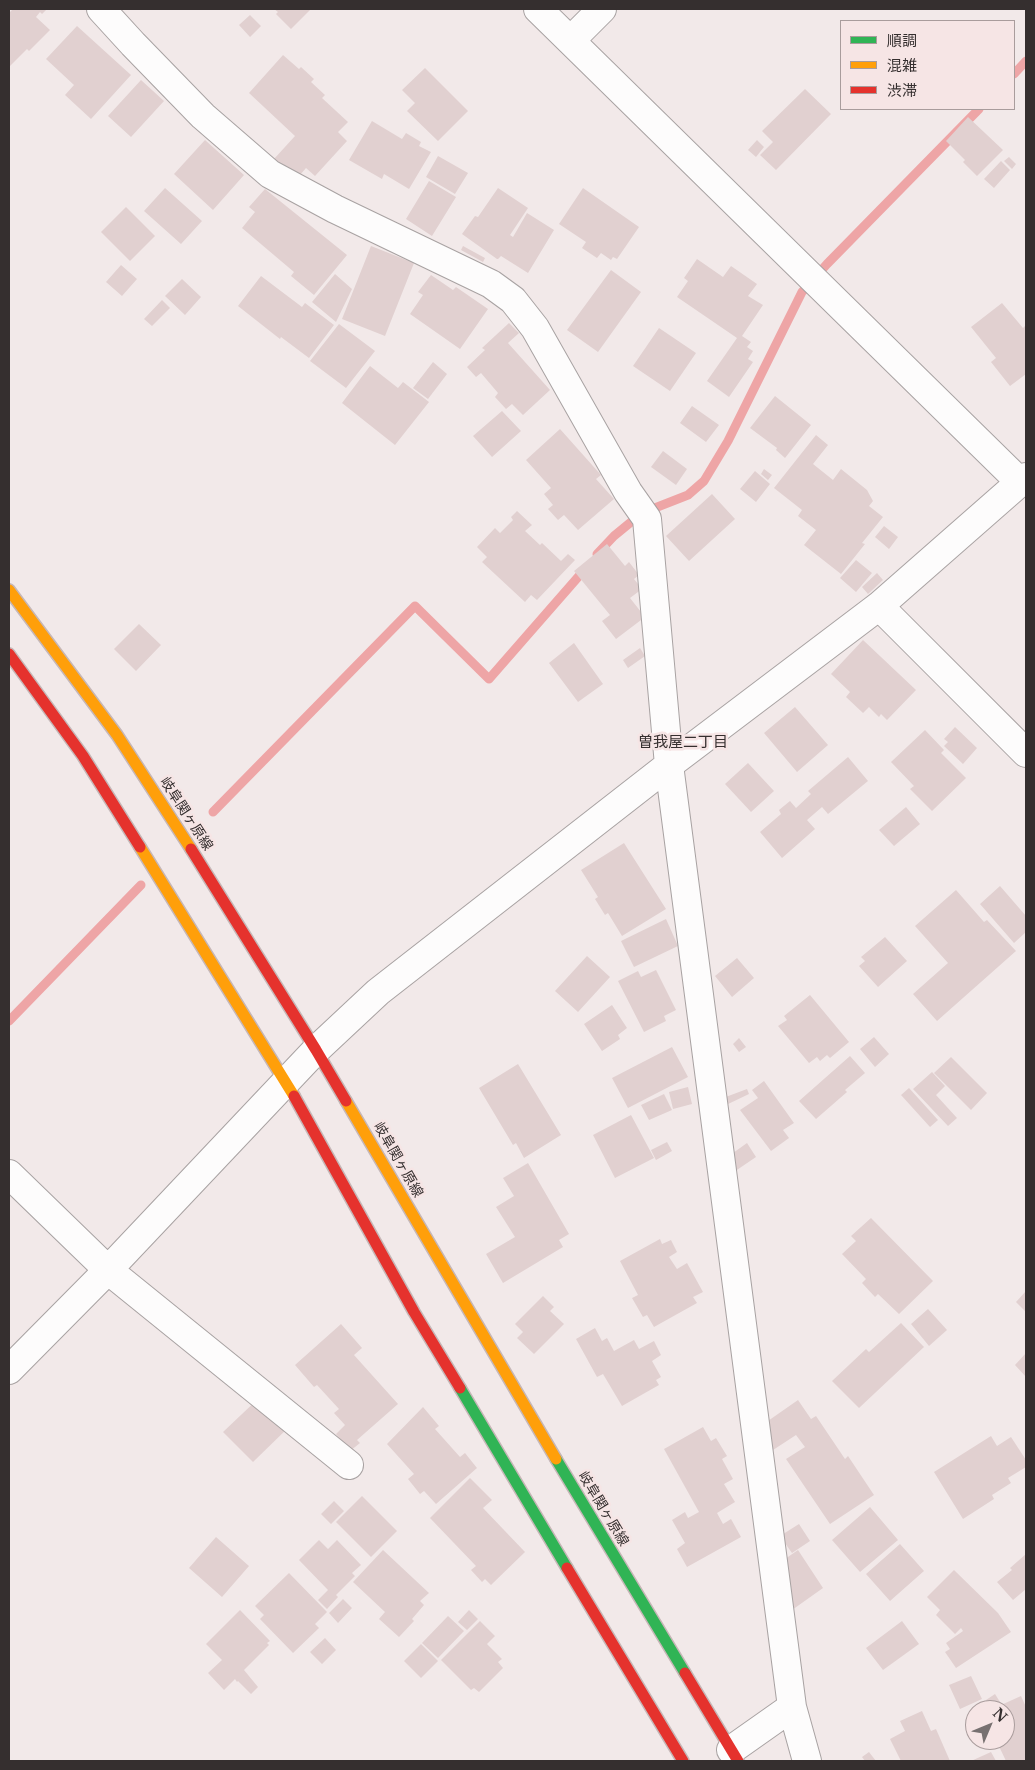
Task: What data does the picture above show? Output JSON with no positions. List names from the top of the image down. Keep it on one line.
{"streets":{"main road":["岐阜関ヶ原線"]},"districts":["曽我屋二丁目"],"legend":["順調","混雑","渋滞"],"north":"top right"}
